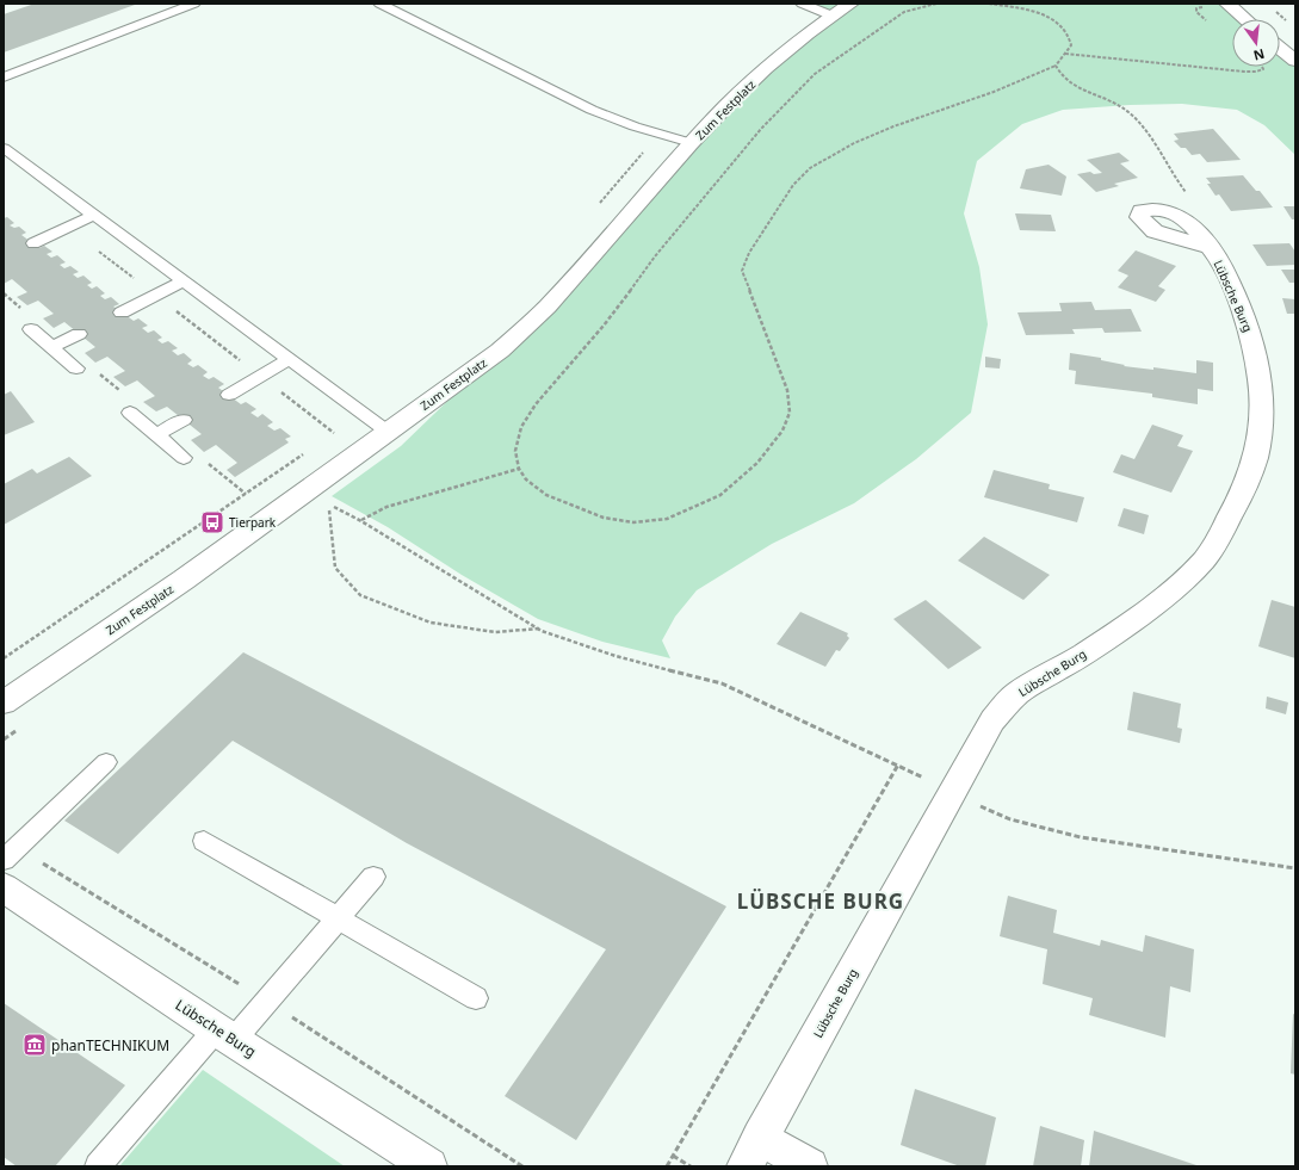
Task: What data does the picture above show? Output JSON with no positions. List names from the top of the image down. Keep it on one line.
{"streets":{"street":["Zum Festplatz","Lübsche Burg"]},"districts":["LÜBSCHE BURG"],"places":{"bus stop":["Tierpark"],"museum":["phanTECHNIKUM"]},"north":"bottom"}
